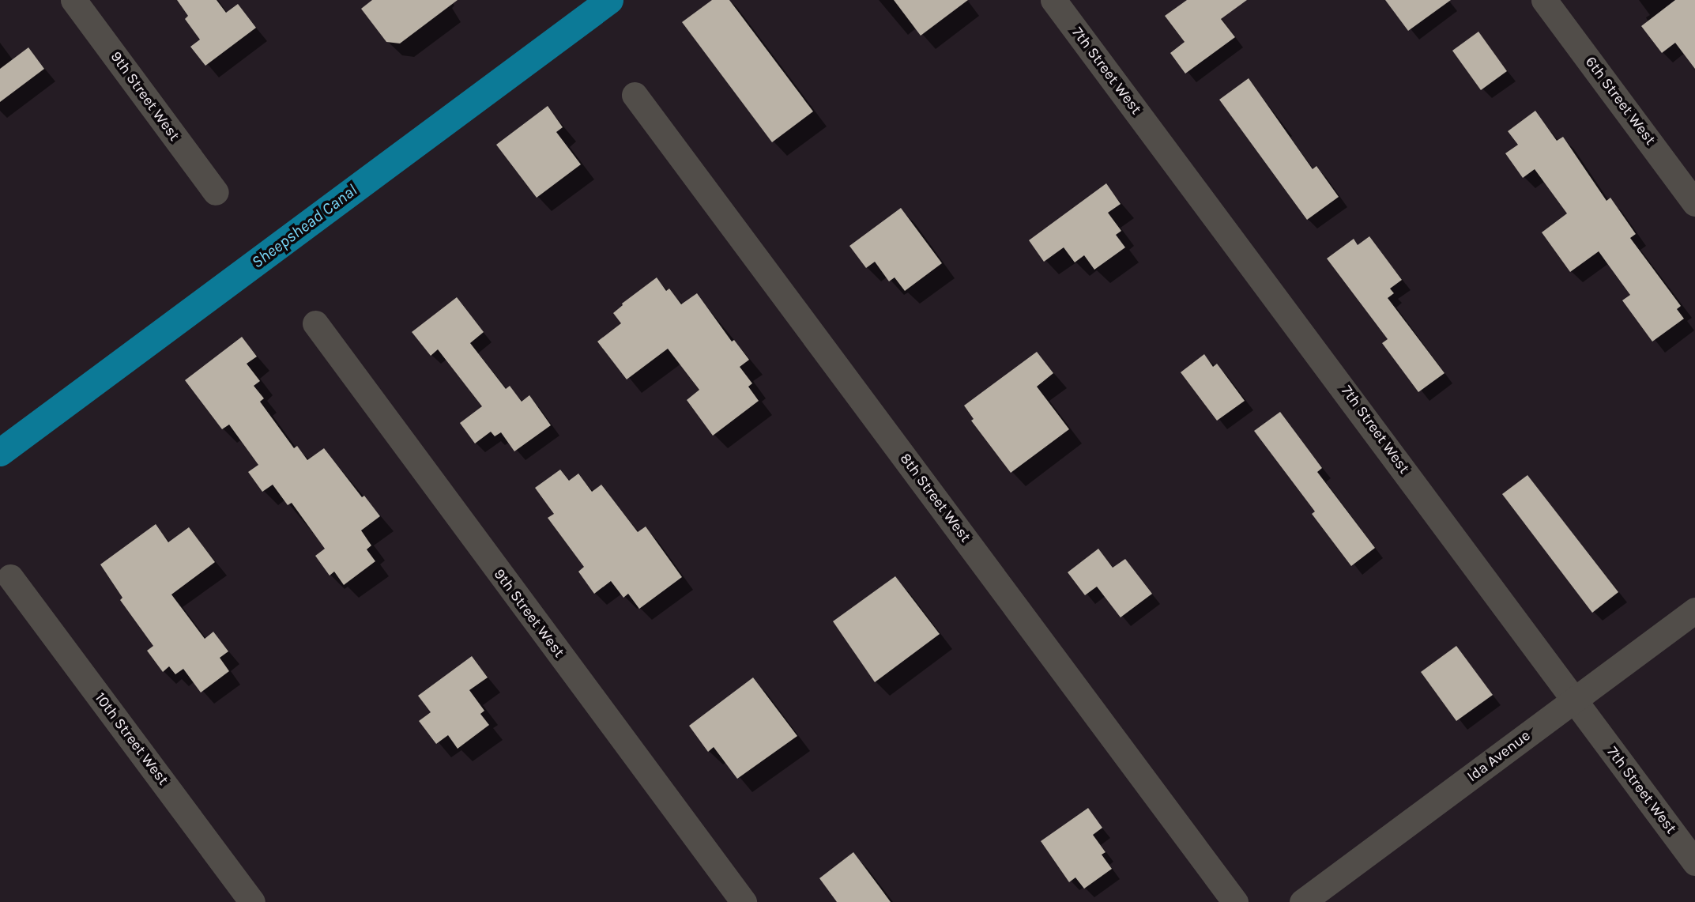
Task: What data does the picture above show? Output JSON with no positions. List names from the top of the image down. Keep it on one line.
{"streets":{"street":["7th Street West","9th Street West","6th Street West","8th Street West","10th Street West","Ida Avenue"]},"crossings":[["7th Street West","Ida Avenue"]],"water":["Sheepshead Canal"]}
